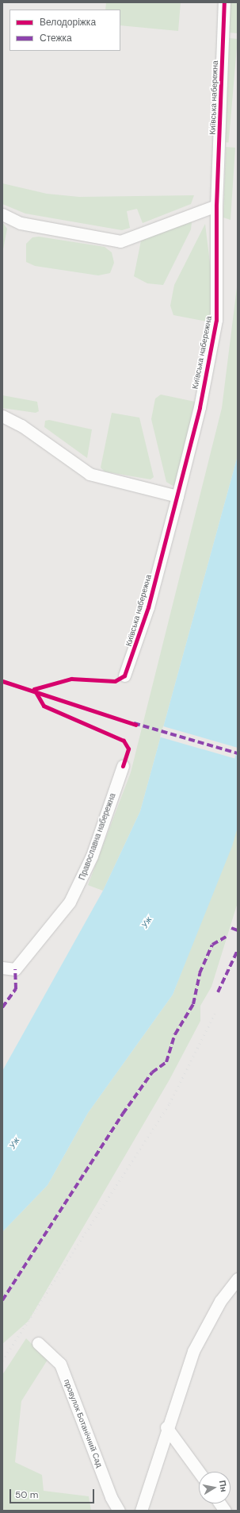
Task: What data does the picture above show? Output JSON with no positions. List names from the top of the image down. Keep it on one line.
{"streets":{"street":["Київська набережна","Православна набережна","провулок Ботанічний Сад"]},"water":["Уж"],"legend":["Велодоріжка","Стежка"],"scale_bar":"50 m","north":"right"}
